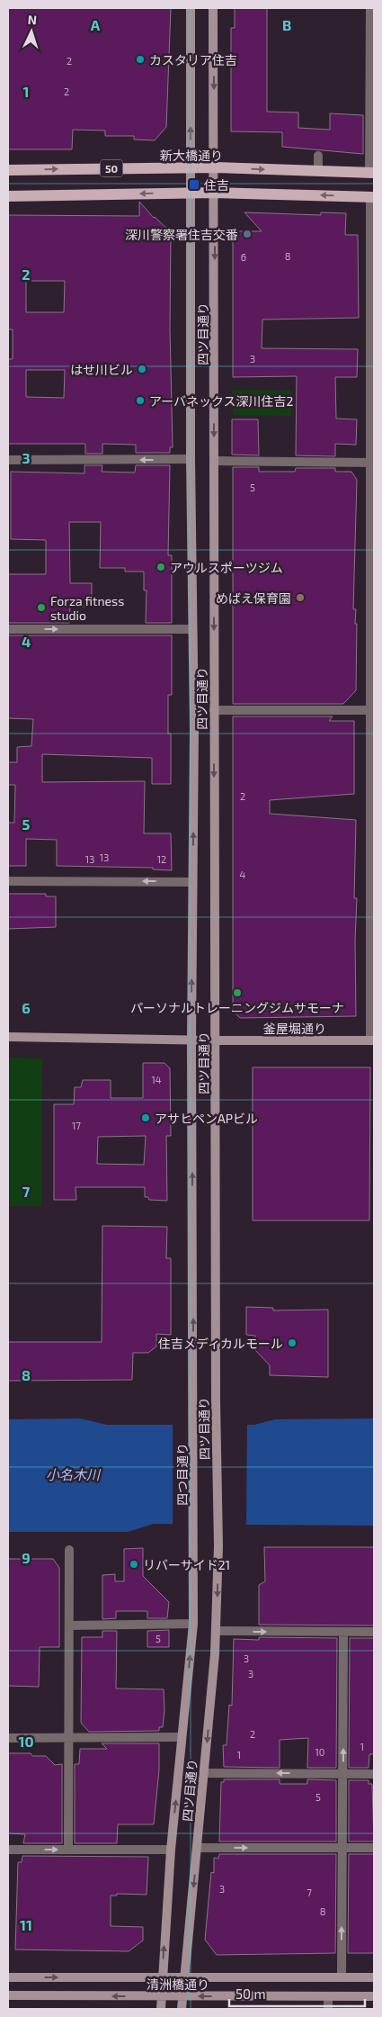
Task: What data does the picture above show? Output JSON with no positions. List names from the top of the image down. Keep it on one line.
{"streets":{"main road":["新大橋通り","50","四ツ目通り","釜屋堀通り","四つ目通り","清洲橋通り"]},"crossings":[["新大橋通り","四ツ目通り"],["50","四ツ目通り"],["四ツ目通り","釜屋堀通り"],["四ツ目通り","四つ目通り"],["四ツ目通り","清洲橋通り"]],"water":["小名木川"],"places":{"other":["カスタリア住吉","深川警察署住吉交番","はせ川ビル","アーバネックス深川住吉2","アウルスポーツジム","めばえ保育園","Forza fitness studio","パーソナルトレーニングジムサモーナ","アサヒペンAPビル","住吉メディカルモール","リバーサイド21"],"transit":["住吉"]},"house_numbers":["2","2","8","6","3","5","2","13","13","12","4","14","17","5","3","3","2","1","10","1","5","3","7","8"],"scale_bar":"50 m","north":"top","grid":{"columns":["A","B"],"rows":["1","2","3","4","5","6","7","8","9","10","11"]}}
